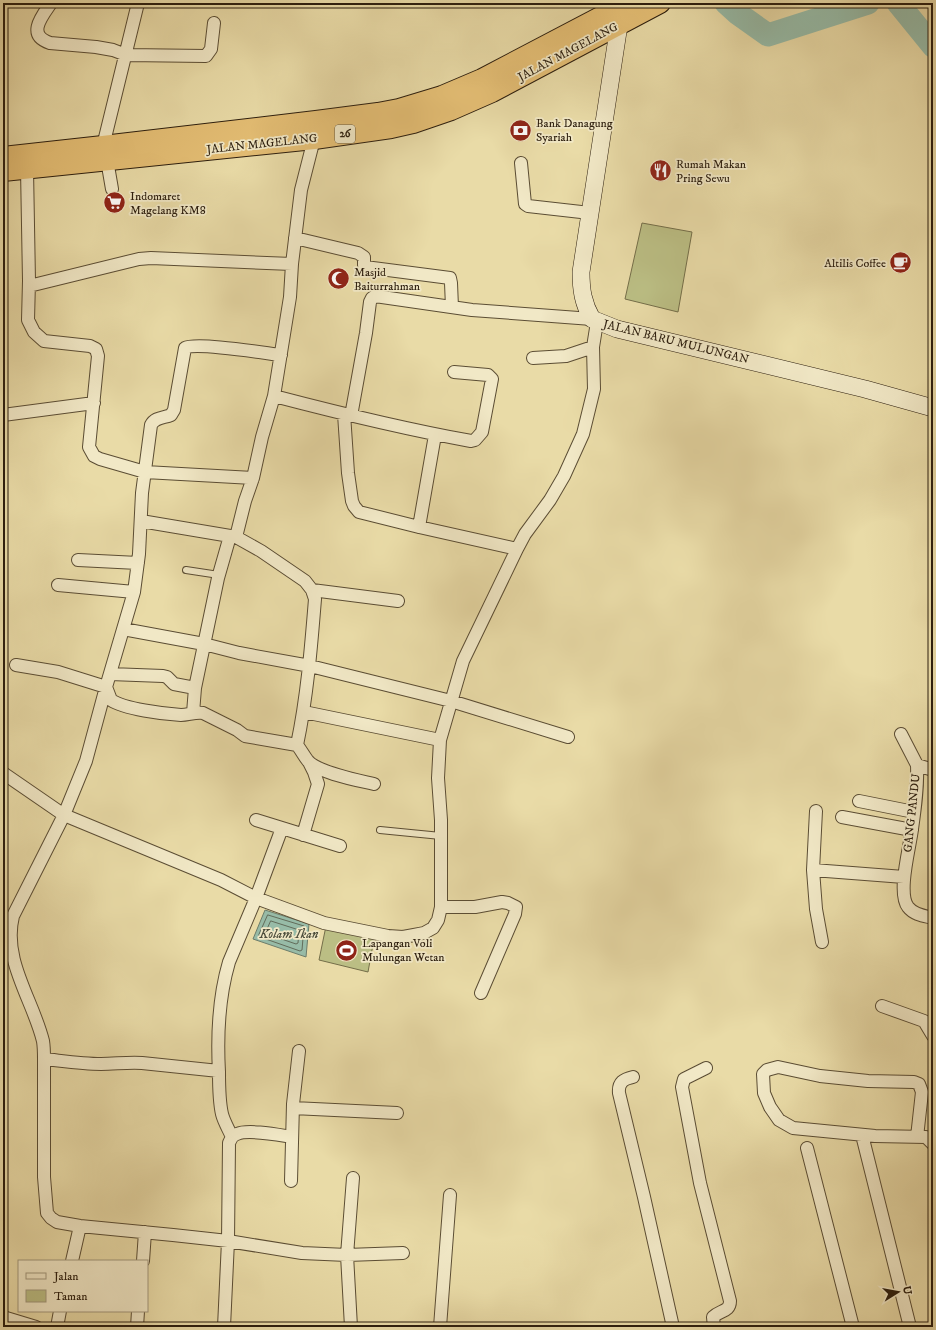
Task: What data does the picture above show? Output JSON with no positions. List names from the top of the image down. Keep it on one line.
{"streets":{"highway":["JALAN MAGELANG","26"],"main road":["JALAN BARU MULUNGAN"],"street":["GANG PANDU"]},"crossings":[["JALAN MAGELANG","JALAN BARU MULUNGAN"]],"water":["Kolam Ikan"],"places":{"bank":["Bank Danagung Syariah"],"restaurant":["Rumah Makan Pring Sewu"],"supermarket":["Indomaret Magelang KM8"],"cafe":["Altilis Coffee"],"mosque":["Masjid Baiturrahman"],"sports":["Lapangan Voli Mulungan Wetan"]},"legend":["Jalan","Taman"],"north":"right"}
